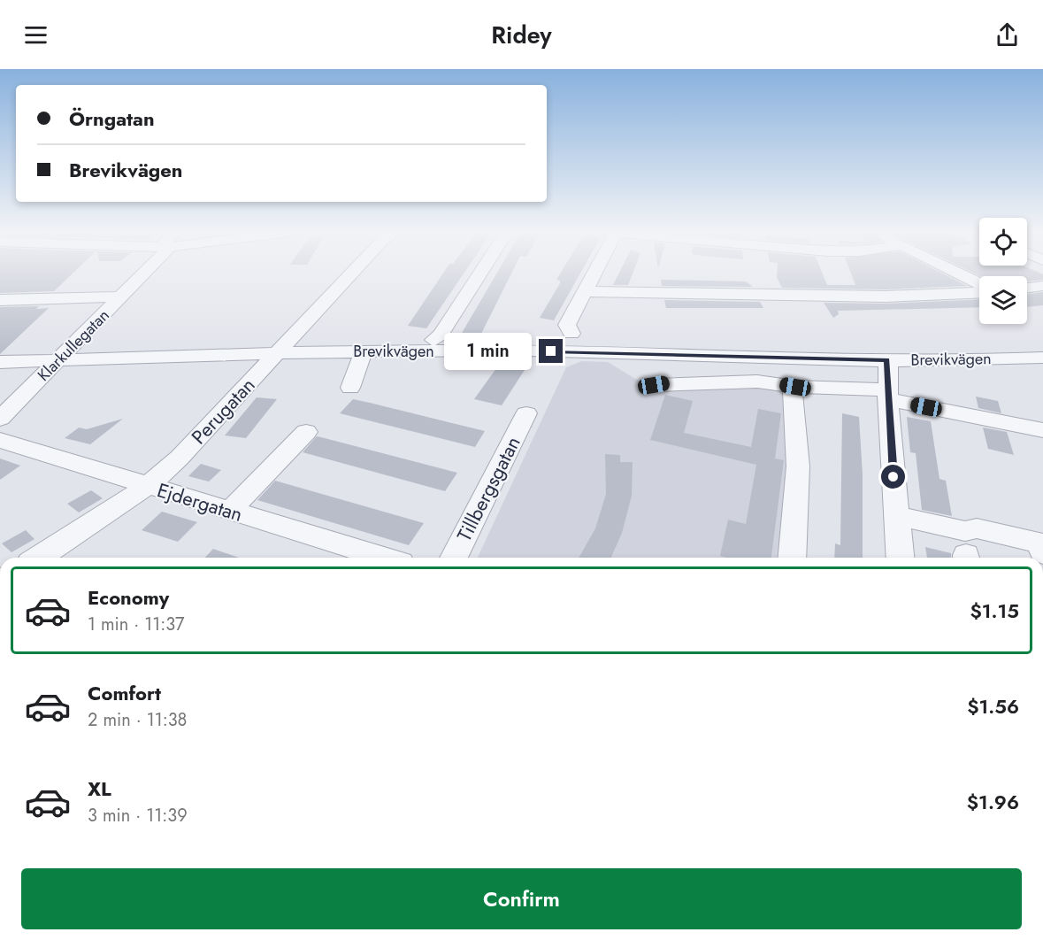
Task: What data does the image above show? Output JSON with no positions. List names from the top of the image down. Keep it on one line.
{"streets":{"street":["Klarkullegatan","Brevikvägen","Perugatan","Tillbergsgatan","Ejdergatan"]},"crossings":[["Klarkullegatan","Brevikvägen"],["Brevikvägen","Perugatan"],["Perugatan","Ejdergatan"]],"page":{"header":"Ridey","banner":["Örngatan","Brevikvägen"],"bubble":"1 min","list":[{"name":"Economy","note":"1 min · 11:37","value":"$1.15"},{"name":"Comfort","note":"2 min · 11:38","value":"$1.56"},{"name":"XL","note":"3 min · 11:39","value":"$1.96"}],"buttons":"Confirm"}}
